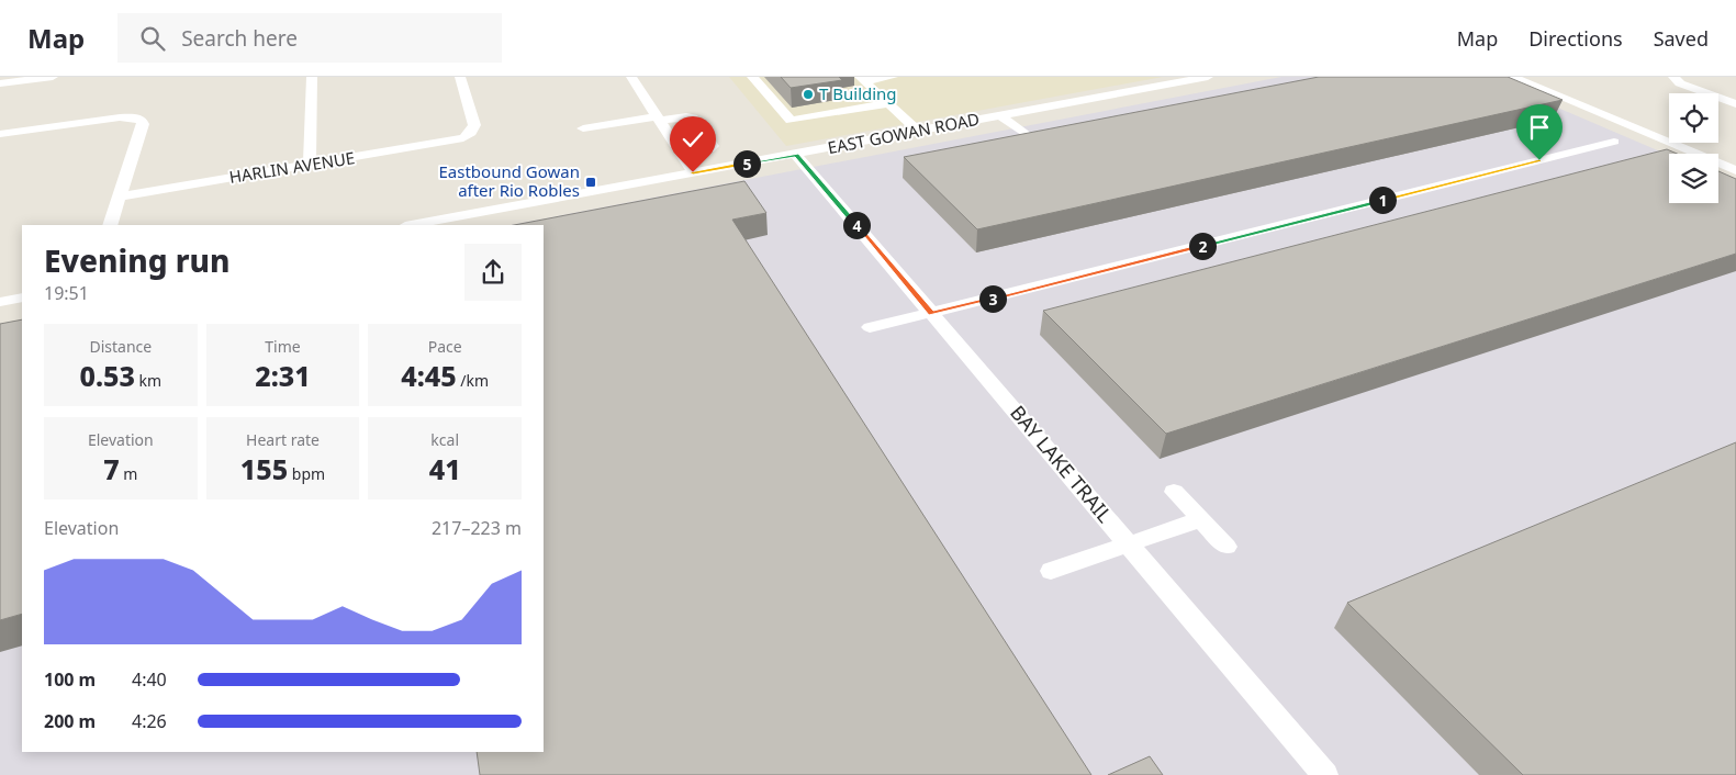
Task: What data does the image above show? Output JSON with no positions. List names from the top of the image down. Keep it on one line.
{"streets":{"street":["EAST GOWAN ROAD","HARLIN AVENUE","BAY LAKE TRAIL"]},"crossings":[["EAST GOWAN ROAD","BAY LAKE TRAIL"]],"places":{"other":["T Building"],"transit":["Eastbound Gowan after Rio Robles"]},"page":{"header":"Map","search":"Search here","nav":["Map","Directions","Saved"],"pins":["5","1","4","2","3"],"heading":["Evening run","19:51"],"stats":[["Distance","0.53 km"],["Time","2:31"],["Pace","4:45 /km"],["Elevation","7 m"],["Heart rate","155 bpm"],["kcal","41"]],"chart":["Elevation","217–223 m"],"list":[{"name":"100 m","note":"4:40"},{"name":"200 m","note":"4:26"}]}}
